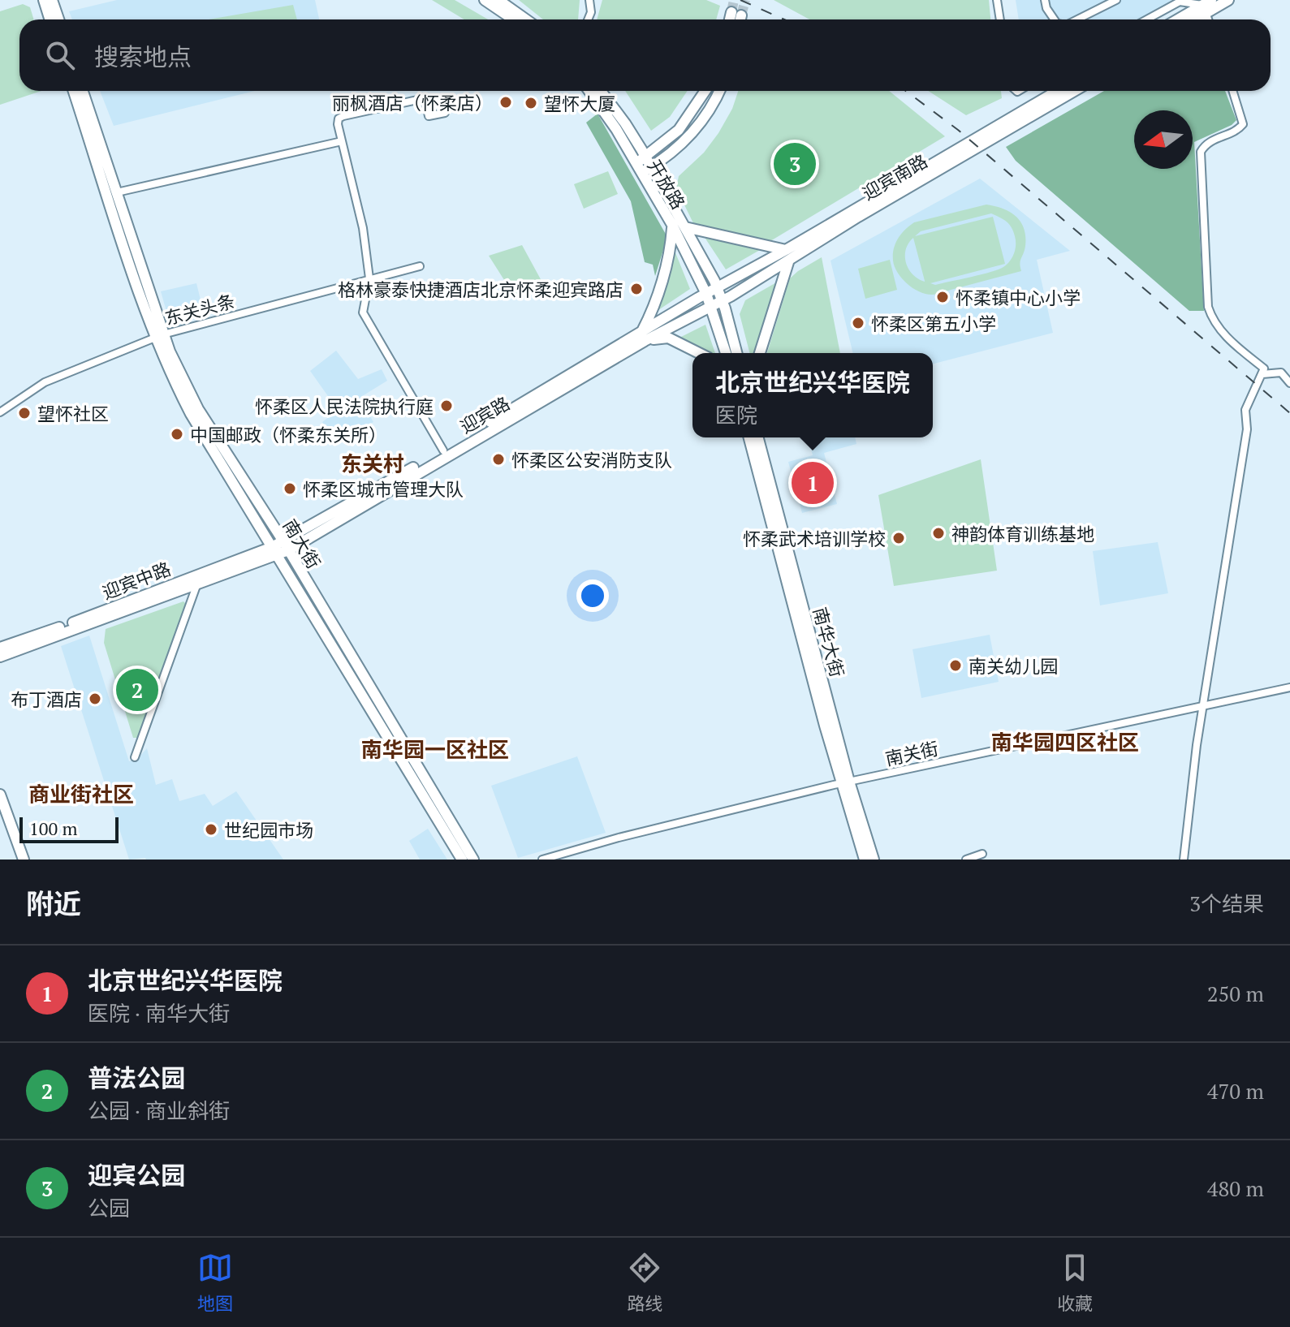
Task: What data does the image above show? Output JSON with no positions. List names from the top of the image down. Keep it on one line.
{"streets":{"main road":["迎宾南路","开放路","迎宾路","南大街","迎宾中路","南华大街"],"street":["东关头条","南关街"]},"crossings":[["迎宾南路","开放路"],["迎宾南路","迎宾路"],["开放路","迎宾路"],["东关头条","南大街"],["迎宾路","南大街"],["迎宾路","迎宾中路"],["南大街","迎宾中路"],["南华大街","南关街"]],"districts":["东关村","南华园四区社区","南华园一区社区","商业街社区"],"places":["丽枫酒店（怀柔店）","望怀大厦","格林豪泰快捷酒店北京怀柔迎宾路店","怀柔镇中心小学","怀柔区第五小学","怀柔区人民法院执行庭","望怀社区","中国邮政（怀柔东关所）","怀柔区公安消防支队","怀柔区城市管理大队","神韵体育训练基地","怀柔武术培训学校","南关幼儿园","布丁酒店","世纪园市场"],"scale_bar":"100 m","north":"left","page":{"search":"搜索地点","pins":["3","1","2"],"popup":["北京世纪兴华医院","医院"],"scale":"100 m","heading":["附近","3个结果"],"list":[{"mark":"1","name":"北京世纪兴华医院","note":"医院 · 南华大街","value":"250 m"},{"mark":"2","name":"普法公园","note":"公园 · 商业斜街","value":"470 m"},{"mark":"3","name":"迎宾公园","note":"公园","value":"480 m"}],"nav":["地图","路线","收藏"]}}
